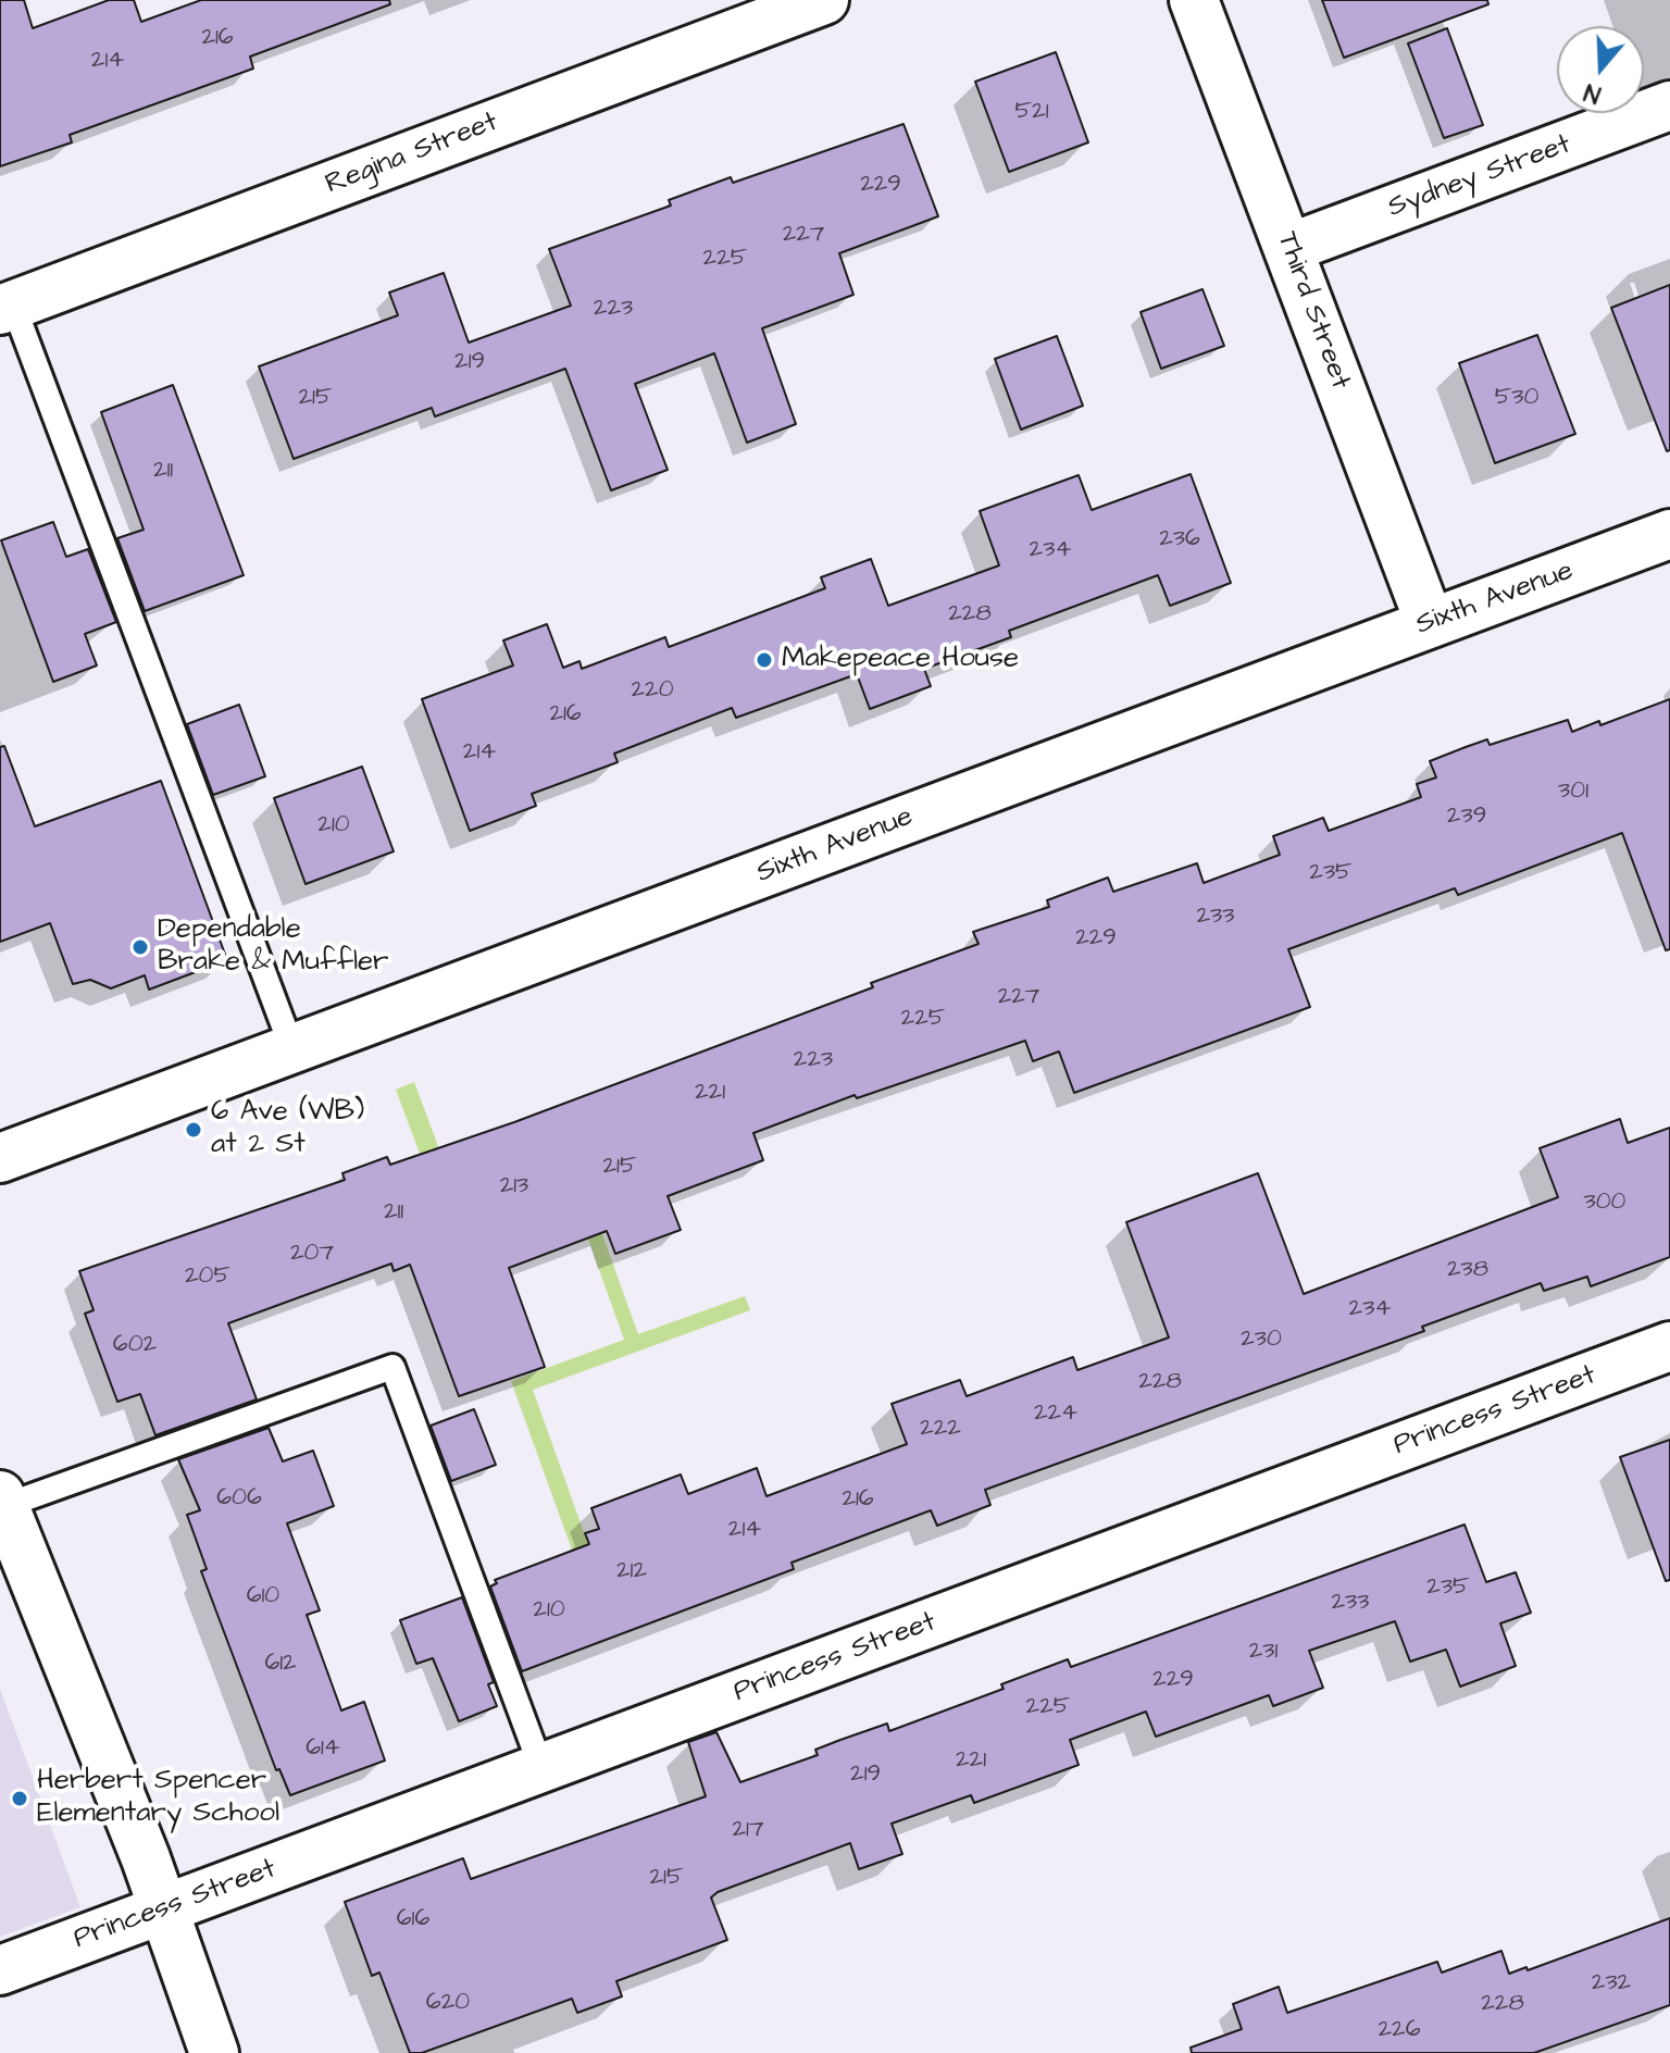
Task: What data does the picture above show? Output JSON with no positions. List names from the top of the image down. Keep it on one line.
{"streets":{"street":["Regina Street","Sydney Street","Third Street","Sixth Avenue","Princess Street"]},"crossings":[["Sydney Street","Third Street"],["Third Street","Sixth Avenue"]],"places":["Makepeace House","Dependable Brake & Muffler","6 Ave (WB) at 2 St","Herbert Spencer Elementary School"],"house_numbers":["216","214","521","229","227","225","223","219","215","530","211","236","234","228","220","216","214","301","239","210","235","233","229","227","225","223","221","215","213","300","211","207","238","205","234","230","602","228","224","222","606","216","214","212","235","610","233","210","231","612","229","225","614","221","219","217","215","616","232","620","228","226"],"north":"bottom"}
